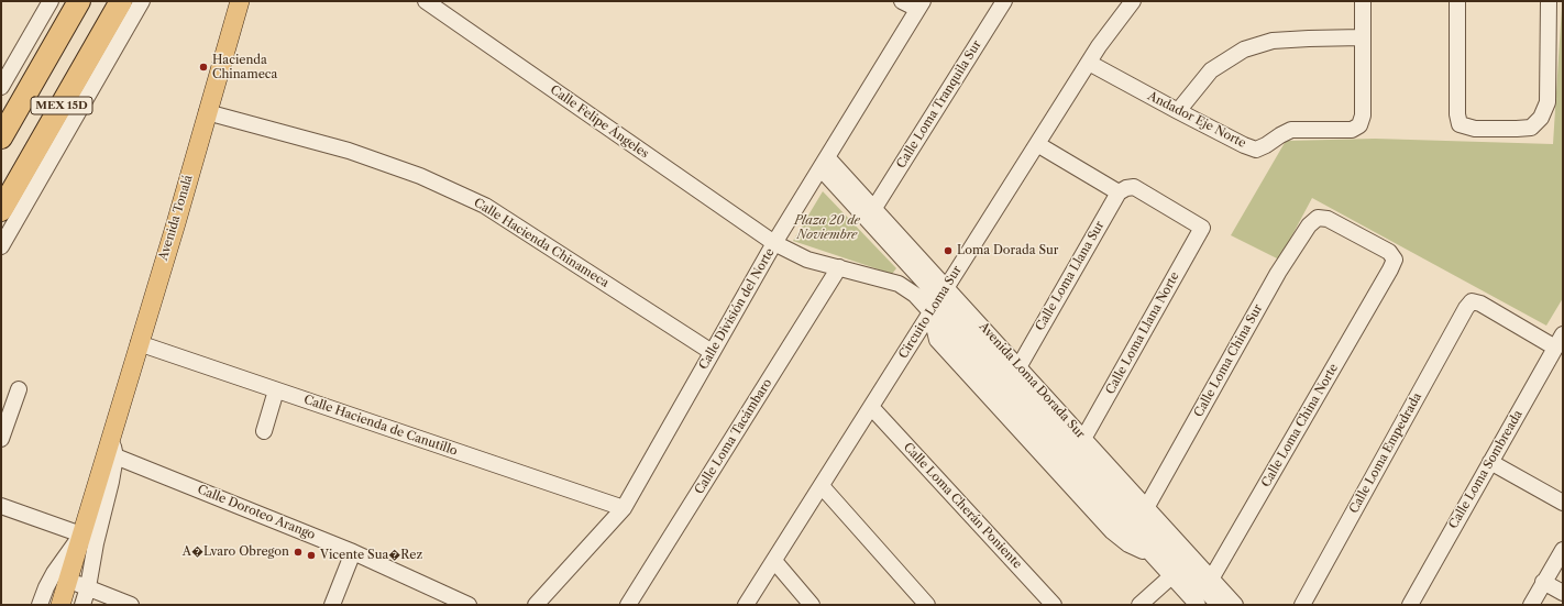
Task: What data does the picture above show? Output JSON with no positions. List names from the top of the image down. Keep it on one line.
{"streets":{"highway":["MEX 15D"],"main road":["Avenida Tonalá"],"street":["Calle Loma Tranquila Sur","Andador Eje Norte","Calle Felipe Ángeles","Calle Hacienda Chinameca","Calle Loma Llana Sur","Calle División del Norte","Circuito Loma Sur","Calle Loma Llana Norte","Calle Loma China Sur","Avenida Loma Dorada Sur","Calle Hacienda de Canutillo","Calle Loma China Norte","Calle Loma Tacámbaro","Calle Loma Empedrada","Calle Loma Sombreada","Calle Loma Cherán Poniente","Calle Doroteo Arango"]},"crossings":[["Calle Loma Tranquila Sur","Avenida Loma Dorada Sur"],["Andador Eje Norte","Circuito Loma Sur"],["Calle Felipe Ángeles","Calle División del Norte"],["Calle Felipe Ángeles","Avenida Loma Dorada Sur"],["Avenida Tonalá","Calle Hacienda Chinameca"],["Avenida Tonalá","Calle Hacienda de Canutillo"],["Avenida Tonalá","Calle Doroteo Arango"],["Calle Hacienda Chinameca","Calle División del Norte"],["Calle Loma Llana Sur","Calle Loma Llana Norte"],["Calle Loma Llana Sur","Avenida Loma Dorada Sur"],["Calle División del Norte","Avenida Loma Dorada Sur"],["Calle División del Norte","Calle Hacienda de Canutillo"],["Circuito Loma Sur","Avenida Loma Dorada Sur"],["Circuito Loma Sur","Calle Loma Cherán Poniente"],["Calle Loma Llana Norte","Avenida Loma Dorada Sur"],["Calle Loma China Sur","Avenida Loma Dorada Sur"],["Calle Loma China Sur","Calle Loma China Norte"],["Avenida Loma Dorada Sur","Calle Loma China Norte"],["Avenida Loma Dorada Sur","Calle Loma Tacámbaro"],["Calle Loma Empedrada","Calle Loma Sombreada"]],"parks":["Plaza 20 de Noviembre"],"places":["Hacienda Chinameca","Loma Dorada Sur","A�Lvaro Obregon","Vicente Sua�Rez"]}
